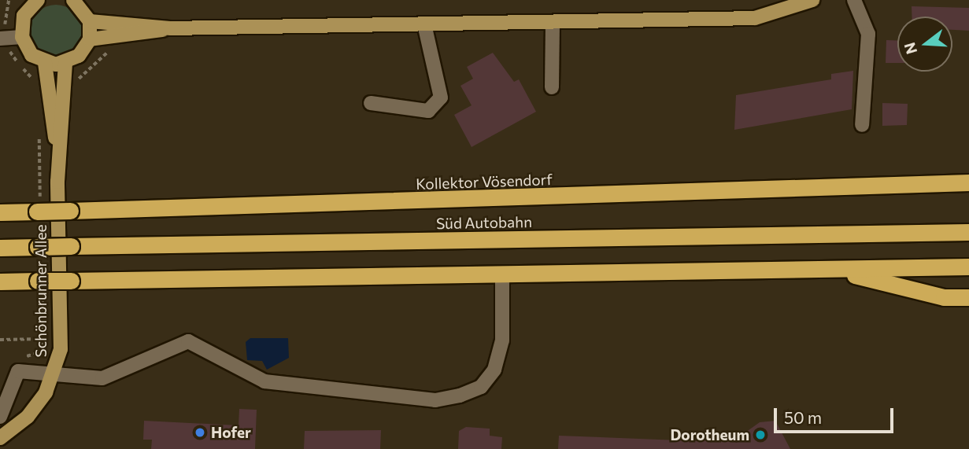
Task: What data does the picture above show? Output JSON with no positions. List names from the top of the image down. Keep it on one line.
{"streets":{"highway":["Kollektor Vösendorf","Süd Autobahn"],"main road":["Schönbrunner Allee"]},"places":["Hofer","Dorotheum"],"scale_bar":"50 m","north":"left"}
